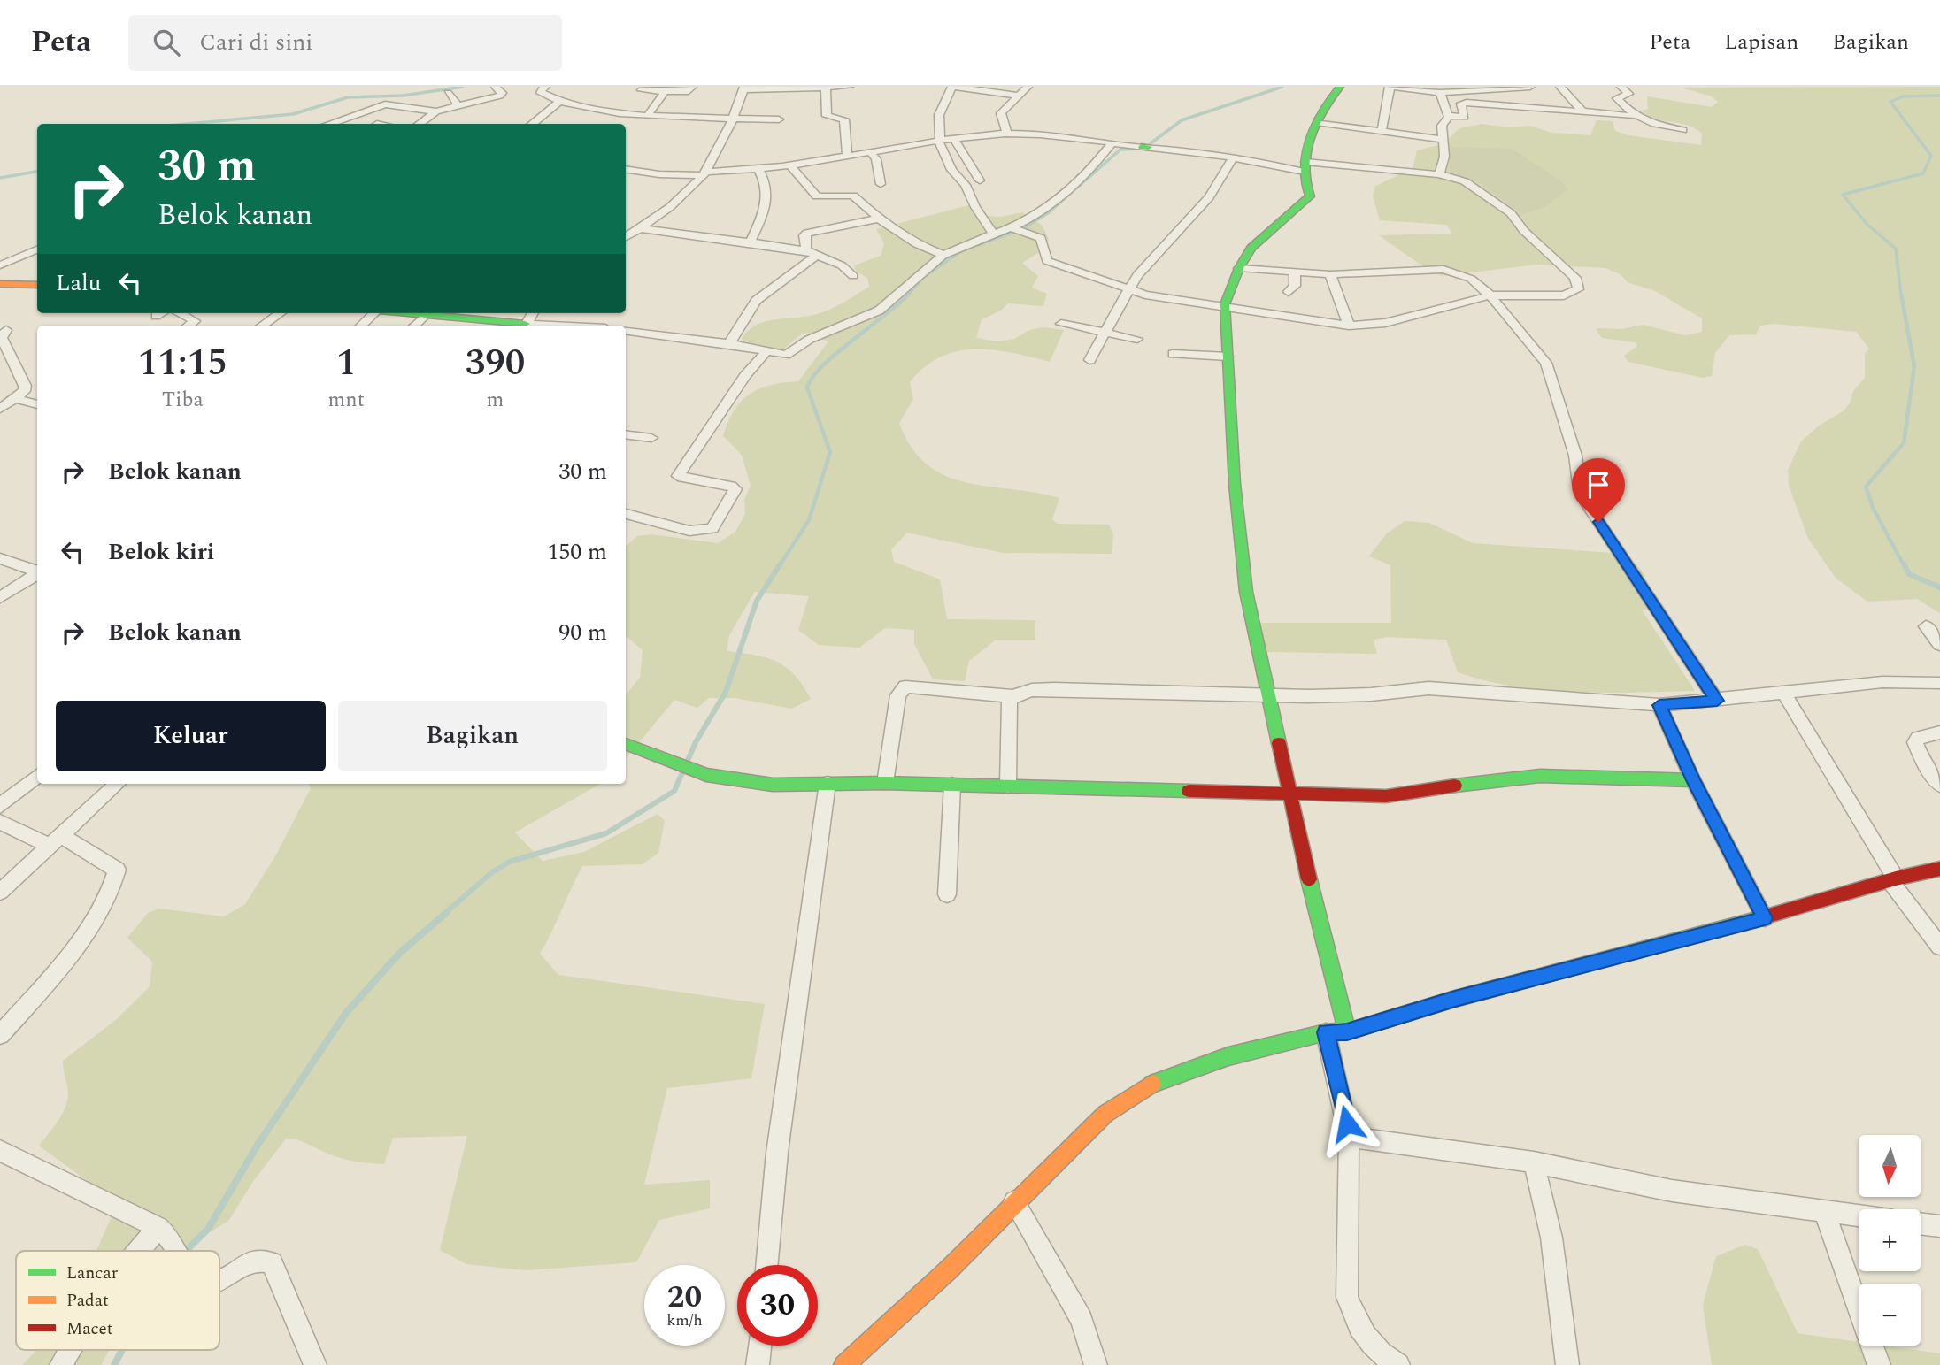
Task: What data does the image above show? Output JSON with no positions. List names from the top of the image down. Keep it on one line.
{"legend":["Lancar","Padat","Macet"],"north":"bottom","page":{"header":"Peta","search":"Cari di sini","nav":["Peta","Lapisan","Bagikan"],"turn":["30 m","Belok kanan"],"then":"Lalu","eta":["11:15","Tiba","1","mnt","390","m"],"list":[{"name":"Belok kanan","value":"30 m"},{"name":"Belok kiri","value":"150 m"},{"name":"Belok kanan","value":"90 m"}],"buttons":["Keluar","Bagikan"],"map_buttons":["+","−"],"speed":"20 km/h","limit":"30"}}
